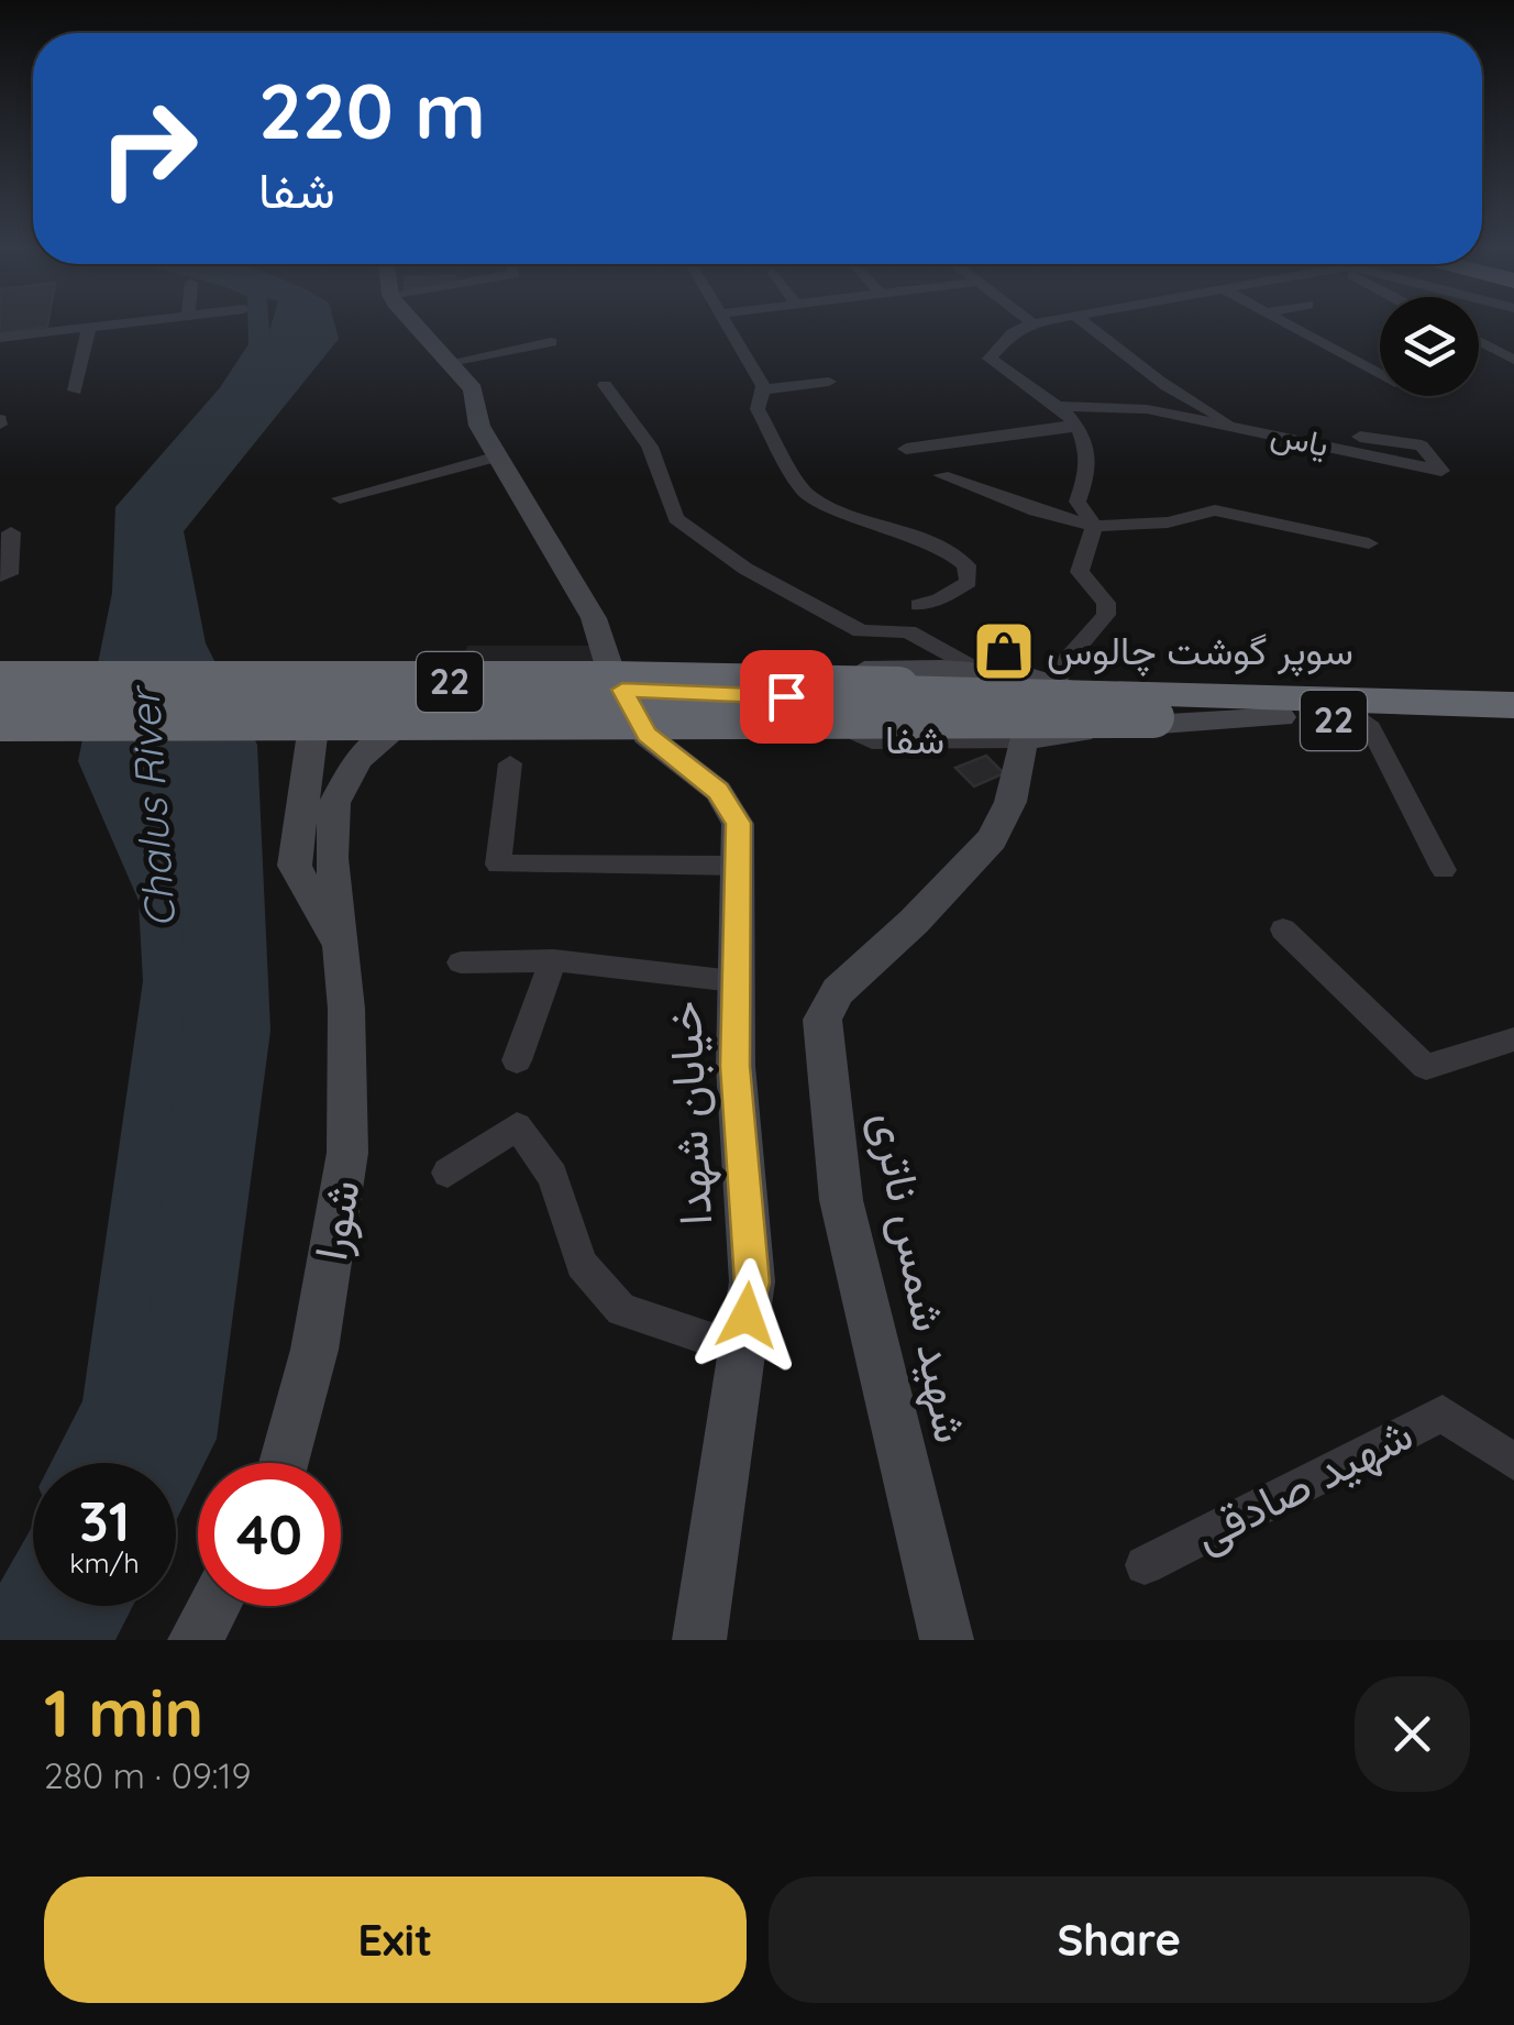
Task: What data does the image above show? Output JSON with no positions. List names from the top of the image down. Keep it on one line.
{"streets":{"highway":["22"],"street":["یاس","شفا","خیابان شهدا","شورا","شهید شمس ناتری","شهید صادقی"]},"crossings":[["شفا","خیابان شهدا"],["شفا","شهید شمس ناتری"]],"water":["Chalus River"],"places":{"shop":["سوپر گوشت چالوس"]},"page":{"turn":["220 m","شفا"],"speed":"31 km/h","limit":"40","heading":["1 min","280 m · 09:19"],"buttons":["Exit","Share"]}}
